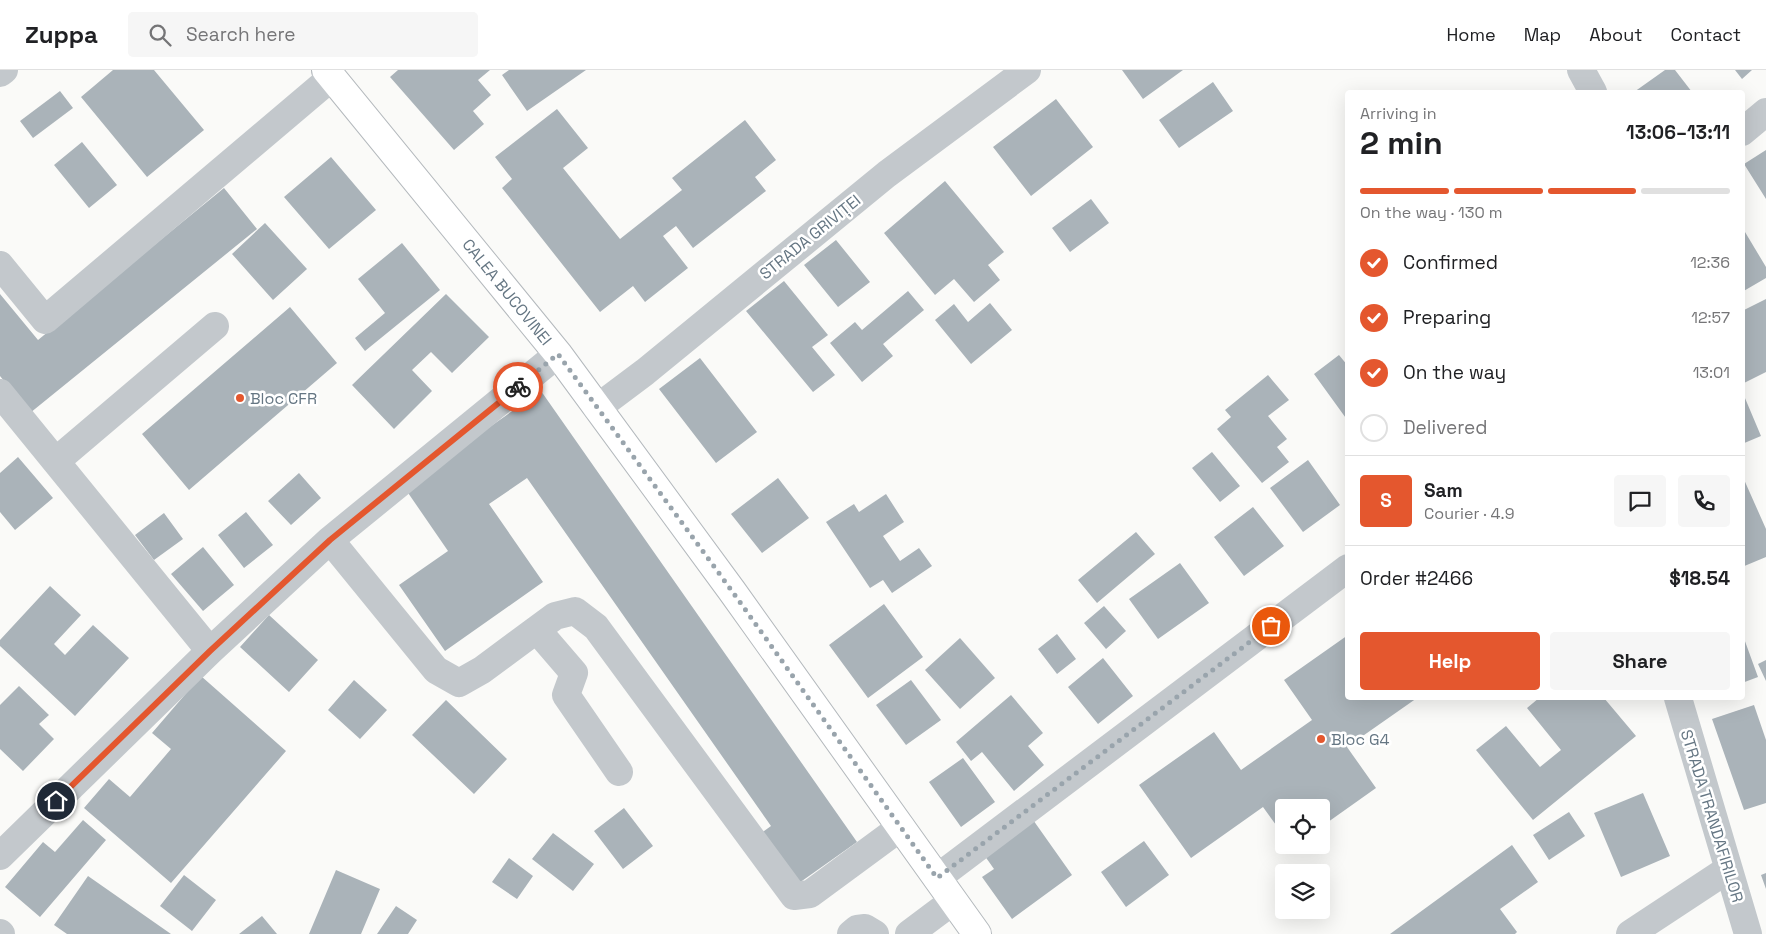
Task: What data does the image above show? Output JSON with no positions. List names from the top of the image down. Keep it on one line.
{"streets":{"highway":["CALEA BUCOVINEI"],"street":["STRADA GRIVIȚEI","STRADA TRANDAFIRILOR"]},"crossings":[["STRADA GRIVIȚEI","CALEA BUCOVINEI"]],"places":["Bloc CFR","Bloc G4"],"page":{"header":"Zuppa","search":"Search here","nav":["Home","Map","About","Contact"],"heading":["2 min","Arriving in","13:06–13:11"],"panel":["Sam","Courier · 4.9","Order #2466","$18.54"],"bar":"On the way · 130 m","list":[["Confirmed","12:36"],["Preparing","12:57"],["On the way","13:01"],"Delivered"],"round":"S","buttons":["Help","Share"]}}
